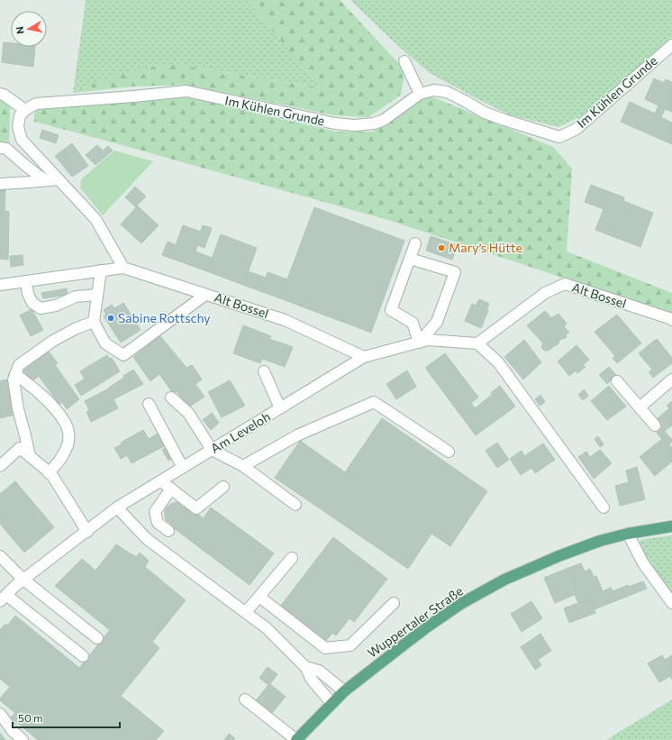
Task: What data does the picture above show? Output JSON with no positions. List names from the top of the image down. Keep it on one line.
{"streets":{"main road":["Wuppertaler Straße"],"street":["Im Kühlen Grunde","Alt Bossel","Am Leveloh"]},"crossings":[["Alt Bossel","Am Leveloh"]],"places":["Mary’s Hütte","Sabine Rottschy"],"scale_bar":"50 m","north":"left"}
